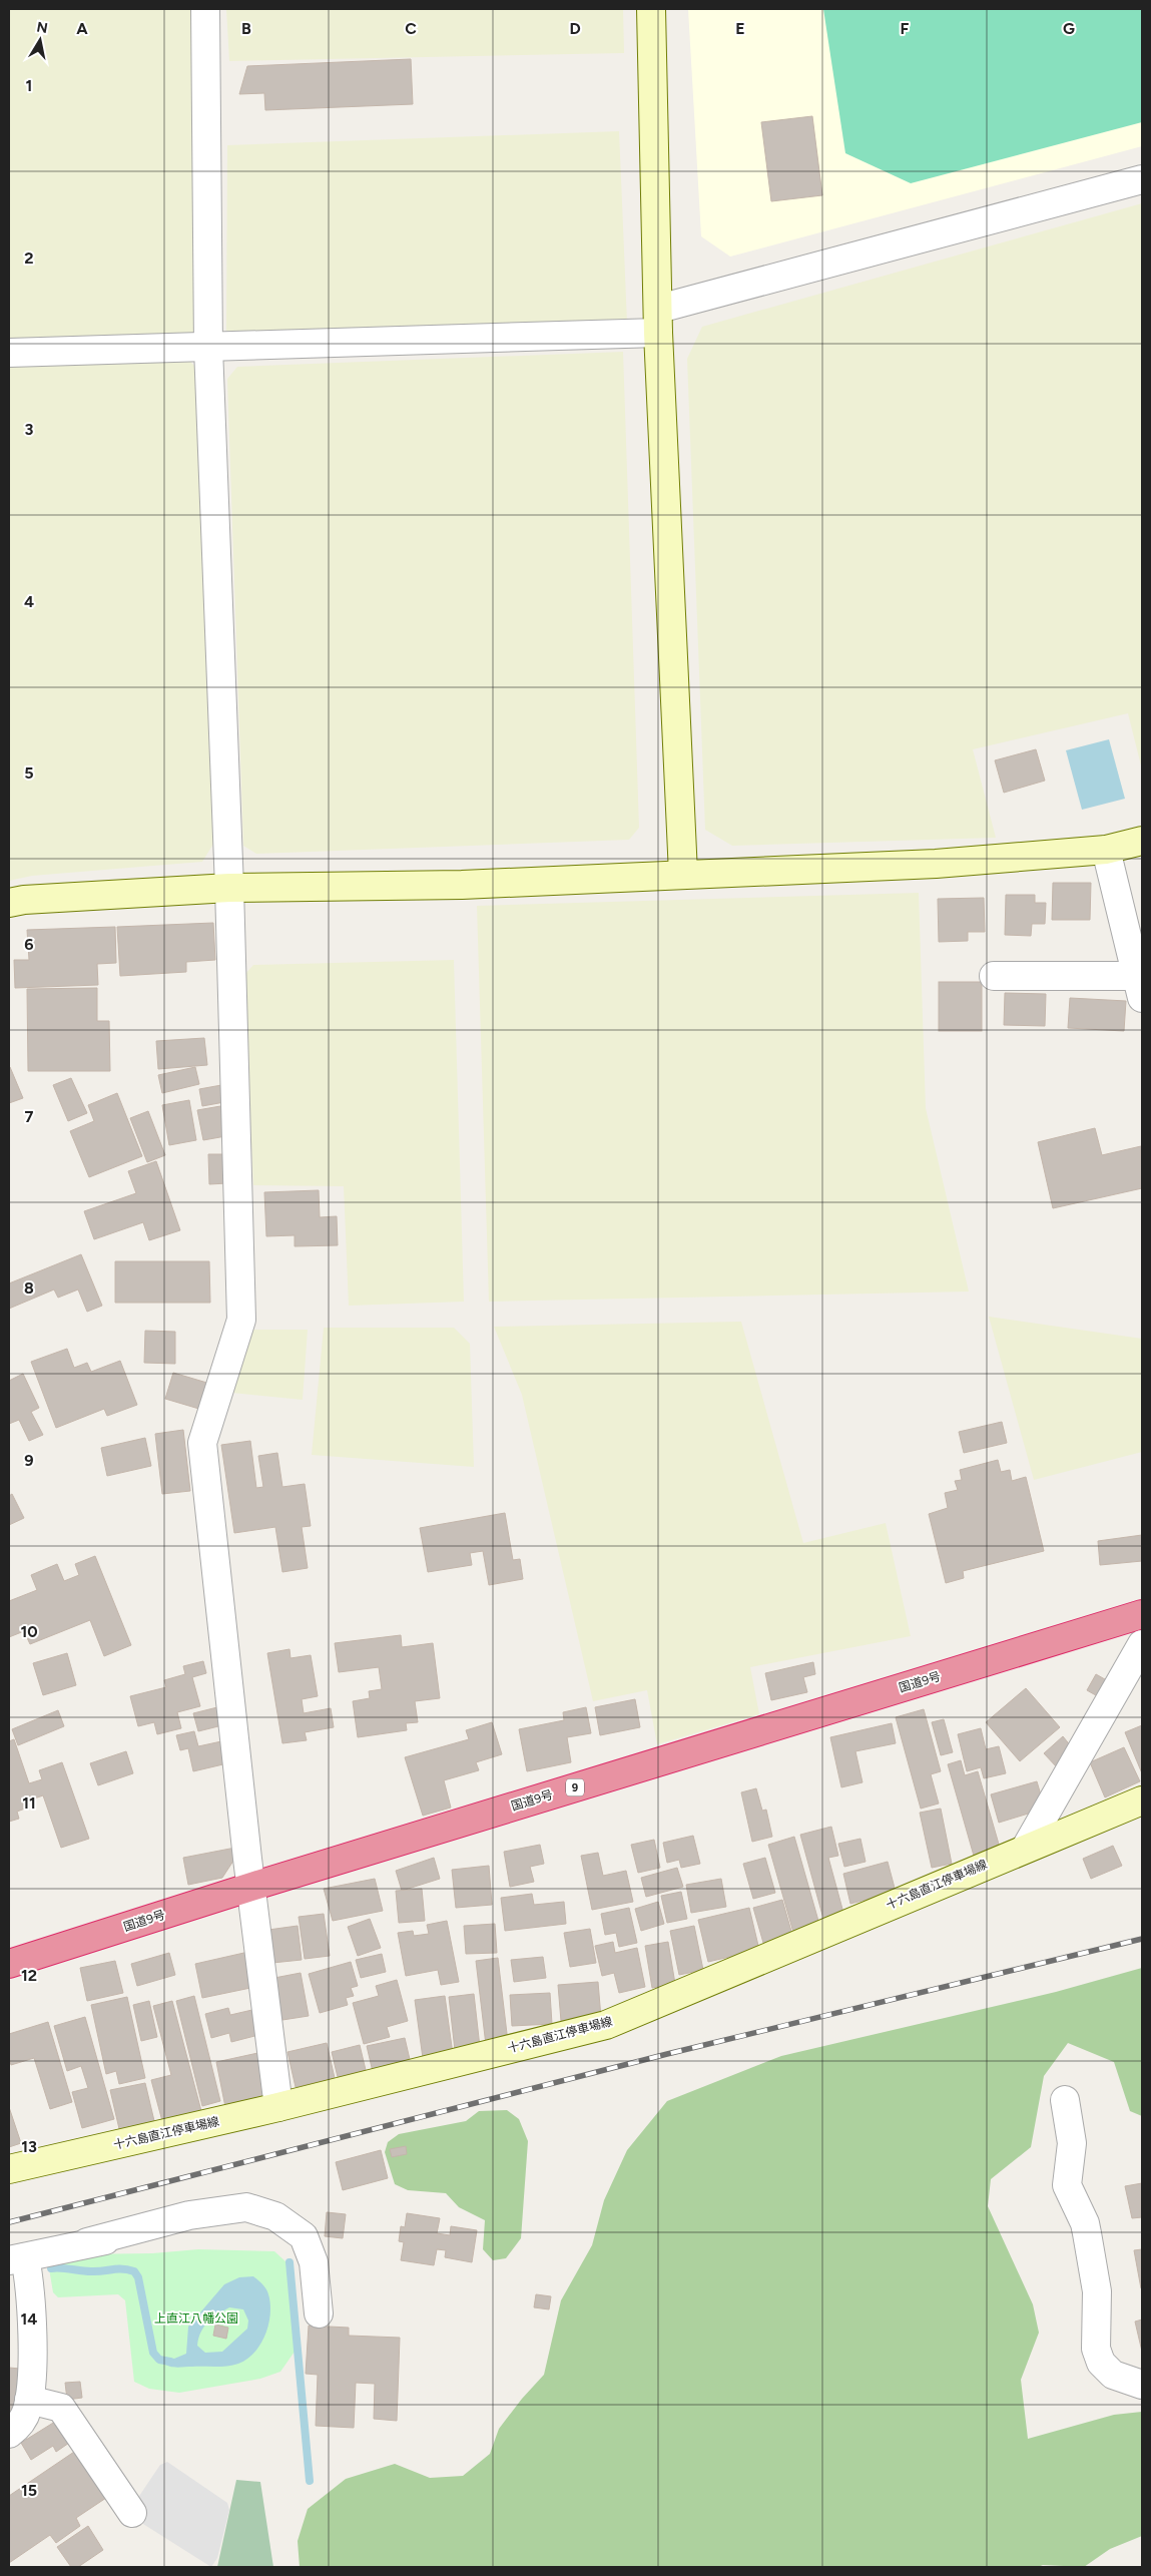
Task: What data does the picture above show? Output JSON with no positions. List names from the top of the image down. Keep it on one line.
{"streets":{"highway":["国道9号","9"],"street":["十六島直江停車場線"]},"parks":["上直江八幡公園"],"north":"top","grid":{"columns":["A","B","C","D","E","F","G"],"rows":["1","2","3","4","5","6","7","8","9","10","11","12","13","14","15"]}}
